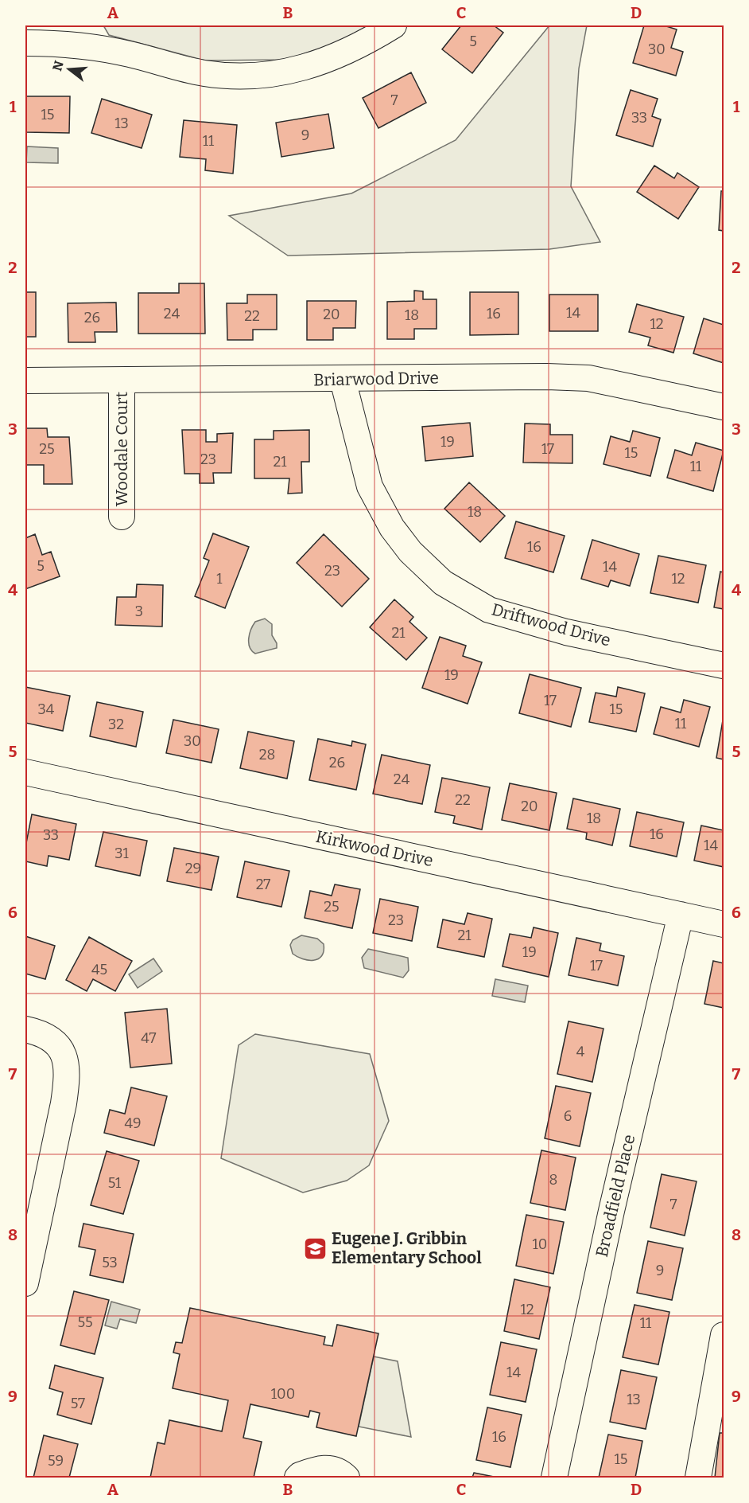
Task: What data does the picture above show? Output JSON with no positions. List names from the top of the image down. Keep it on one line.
{"streets":{"street":["Briarwood Drive","Woodale Court","Driftwood Drive","Kirkwood Drive","Broadfield Place"]},"crossings":[["Briarwood Drive","Woodale Court"],["Briarwood Drive","Driftwood Drive"],["Kirkwood Drive","Broadfield Place"]],"places":{"school or university":["Eugene J. Gribbin Elementary School"]},"house_numbers":["5","30","7","15","33","13","9","11","14","24","16","20","18","22","26","12","19","25","17","15","23","21","11","18","16","5","14","23","1","12","3","21","19","17","34","15","11","32","30","28","26","24","22","20","18","16","33","14","31","29","27","25","23","21","19","17","45","47","4","6","49","8","51","7","10","53","9","12","55","11","14","100","13","57","16","15","59"],"north":"left","grid":{"columns":["A","B","C","D"],"rows":["1","2","3","4","5","6","7","8","9"]}}
